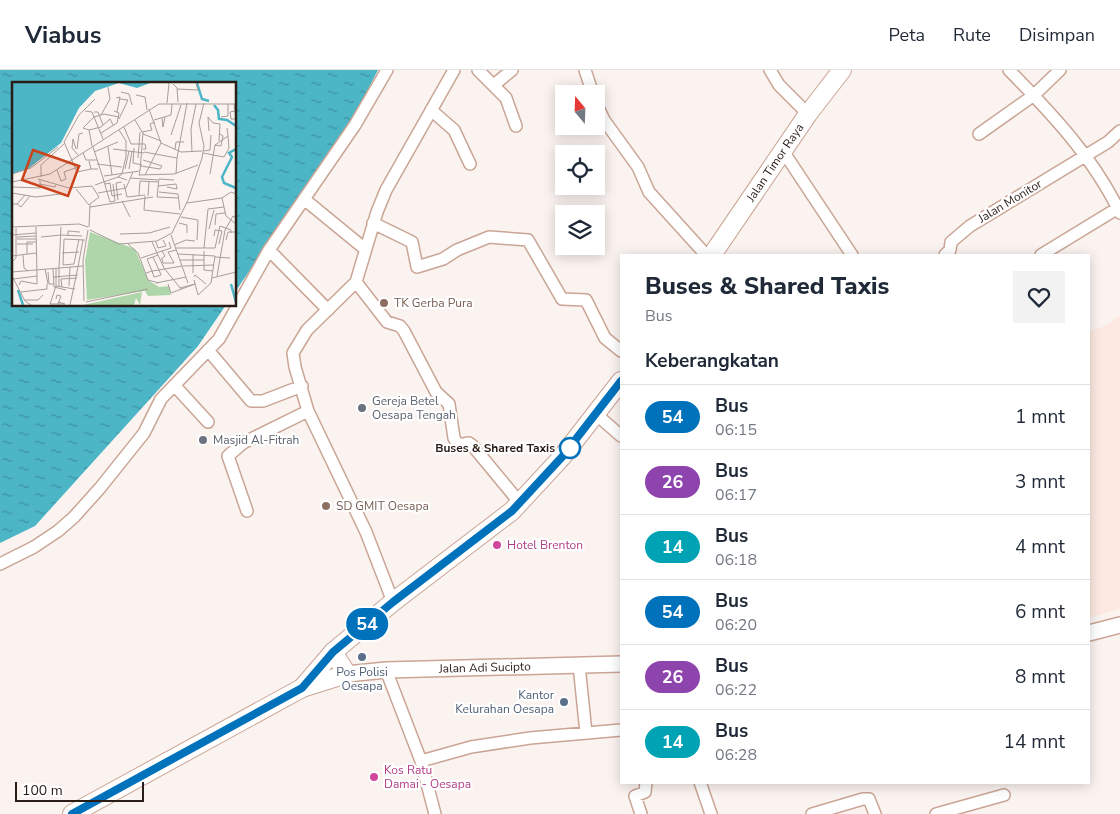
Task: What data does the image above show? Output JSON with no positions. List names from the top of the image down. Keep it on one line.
{"streets":{"highway":["Jalan Timor Raya"],"main road":["Jalan Adi Sucipto"],"street":["Jalan Monitor"]},"places":["TK Gerba Pura","Gereja Betel Oesapa Tengah","Masjid Al-Fitrah","Buses & Shared Taxis","SD GMIT Oesapa","Hotel Brenton","Pos Polisi Oesapa","Kantor Kelurahan Oesapa","Kos Ratu Damai - Oesapa"],"lines":["bus line 54"],"scale_bar":"100 m","north":"top","page":{"header":"Viabus","nav":["Peta","Rute","Disimpan"],"on_map":"54","heading":[["Buses & Shared Taxis","Bus"],"Keberangkatan"],"list":[{"mark":"54","name":"Bus","note":"06:15","value":"1 mnt"},{"mark":"26","name":"Bus","note":"06:17","value":"3 mnt"},{"mark":"14","name":"Bus","note":"06:18","value":"4 mnt"},{"mark":"54","name":"Bus","note":"06:20","value":"6 mnt"},{"mark":"26","name":"Bus","note":"06:22","value":"8 mnt"},{"mark":"14","name":"Bus","note":"06:28","value":"14 mnt"}],"scale":"100 m"}}
